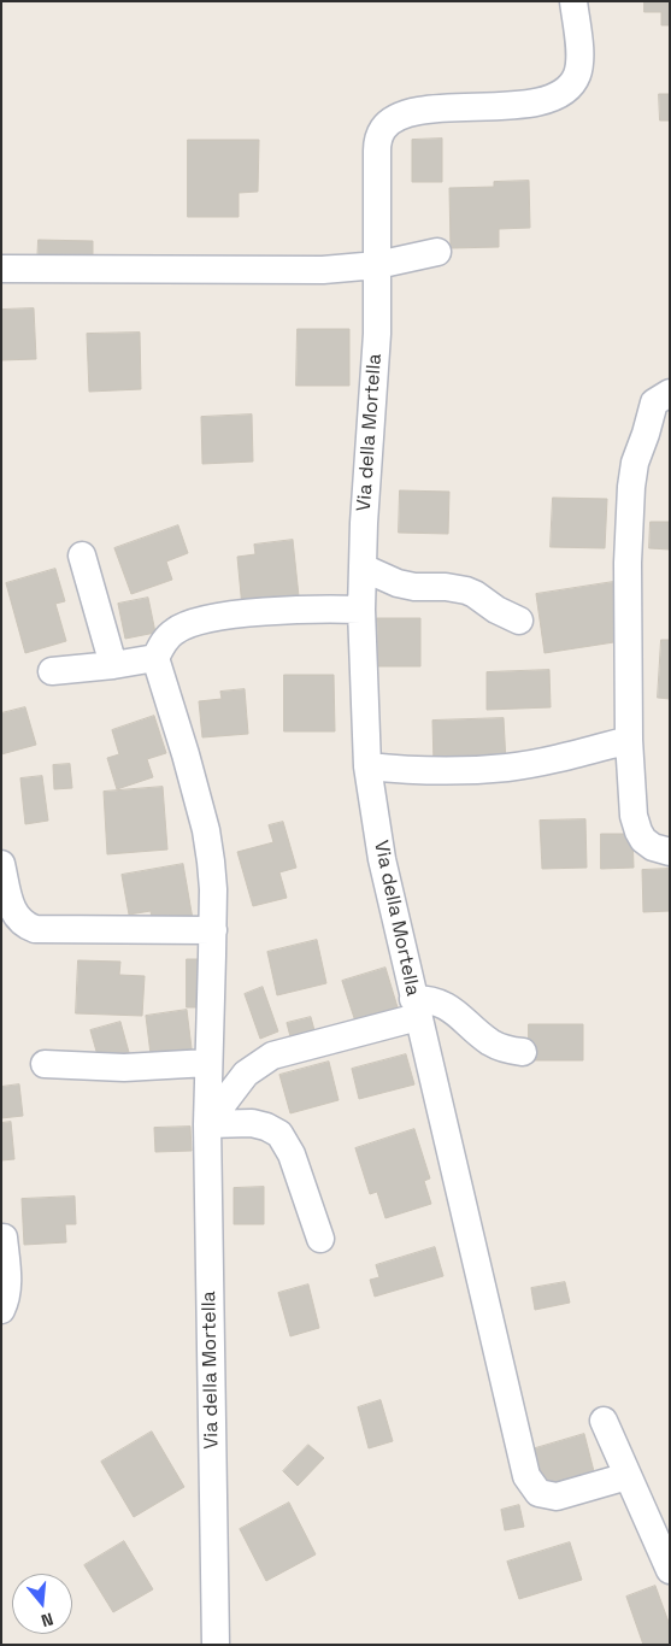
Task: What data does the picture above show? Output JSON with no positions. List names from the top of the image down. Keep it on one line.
{"streets":{"street":["Via della Mortella"]},"north":"bottom"}
